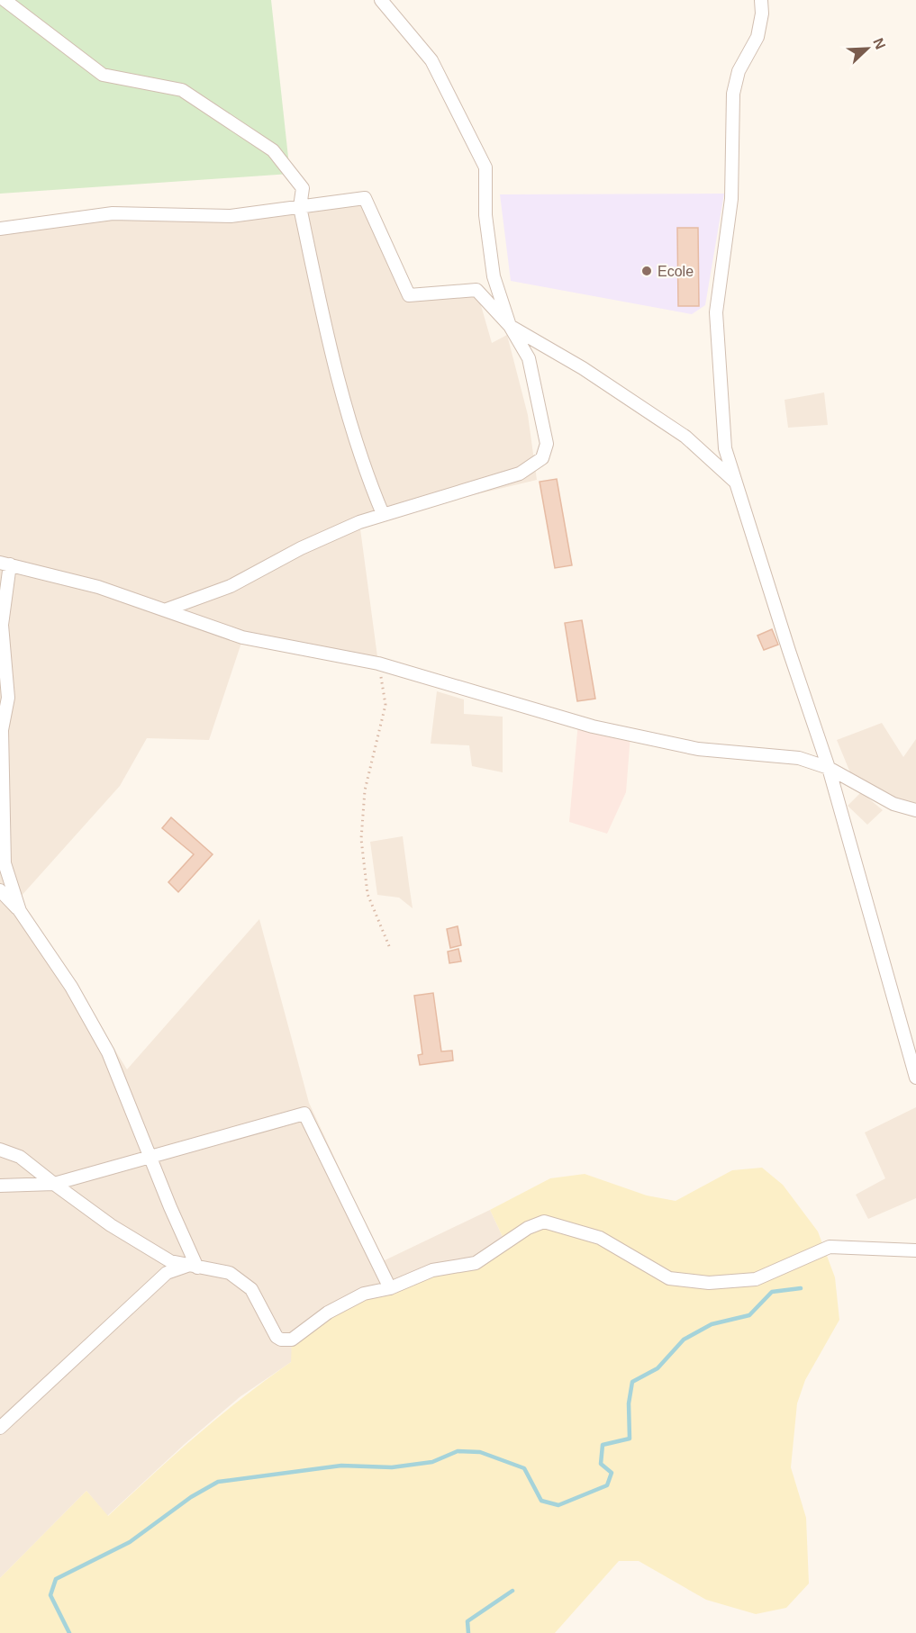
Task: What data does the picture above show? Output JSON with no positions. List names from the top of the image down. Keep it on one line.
{"places":["Ecole"],"north":"top right"}
